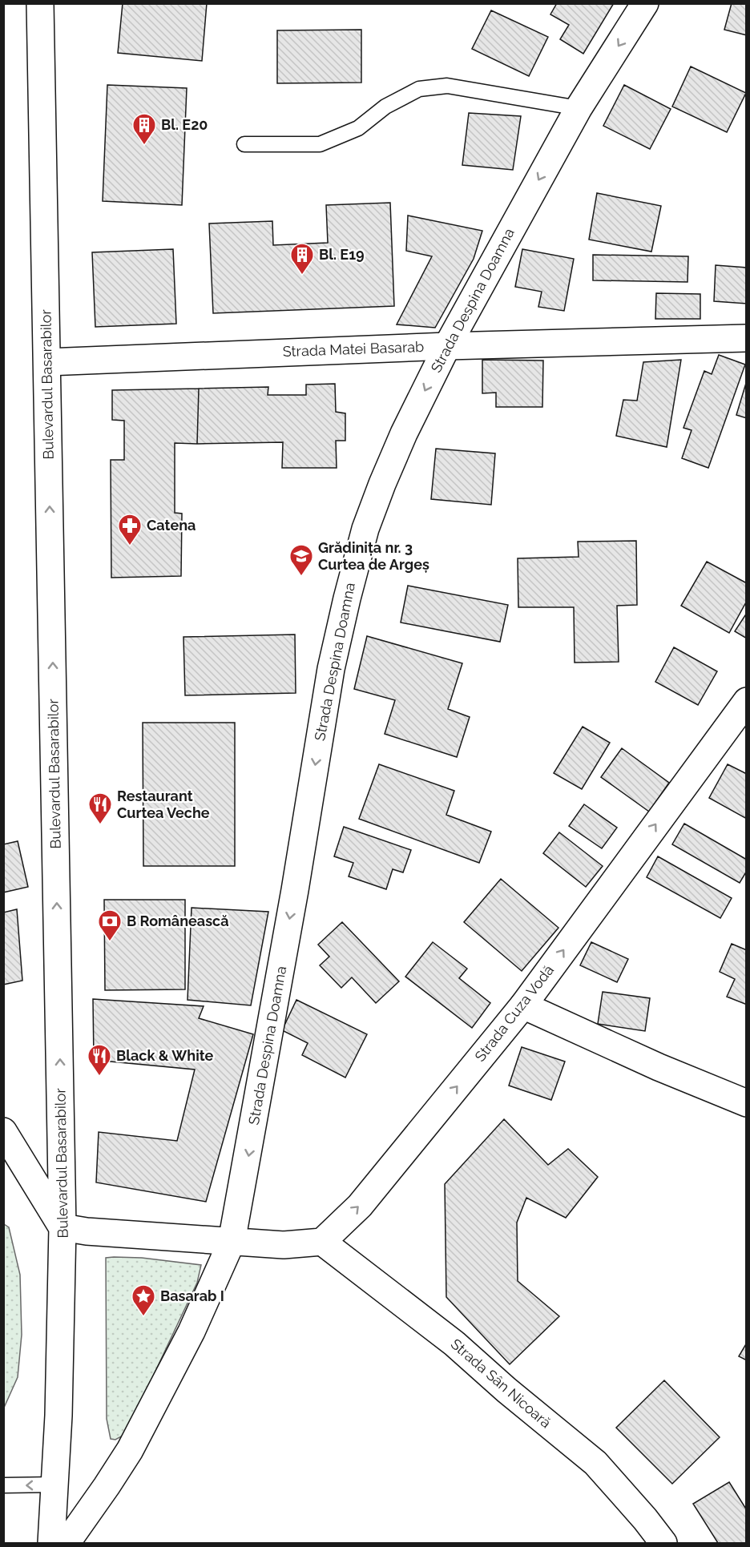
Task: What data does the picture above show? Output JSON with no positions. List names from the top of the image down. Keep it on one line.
{"streets":{"street":["Strada Despina Doamna","Strada Matei Basarab","Bulevardul Basarabilor","Strada Cuza Vodă","Strada Sân Nicoară"]},"crossings":[["Strada Despina Doamna","Strada Matei Basarab"],["Strada Matei Basarab","Bulevardul Basarabilor"],["Strada Cuza Vodă","Strada Sân Nicoară"]],"one_way":["Strada Despina Doamna","Bulevardul Basarabilor","Strada Cuza Vodă"],"places":{"building":["Bl. E20","Bl. E19"],"pharmacy":["Catena"],"school or university":["Grădinița nr. 3 Curtea de Argeș"],"restaurant":["Restaurant Curtea Veche","Black & White"],"bank":["B Românească"],"place":["Basarab I"]}}
